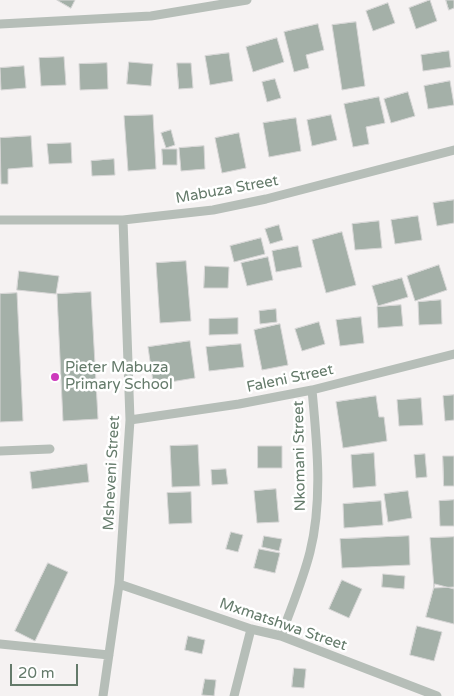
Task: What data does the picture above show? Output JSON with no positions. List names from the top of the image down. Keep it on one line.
{"streets":{"street":["Mabuza Street","Faleni Street","Nkomani Street","Msheveni Street","Mxmatshwa Street"]},"crossings":[["Mabuza Street","Msheveni Street"],["Faleni Street","Nkomani Street"],["Faleni Street","Msheveni Street"],["Nkomani Street","Mxmatshwa Street"],["Msheveni Street","Mxmatshwa Street"]],"places":["Pieter Mabuza Primary School"],"scale_bar":"20 m"}
